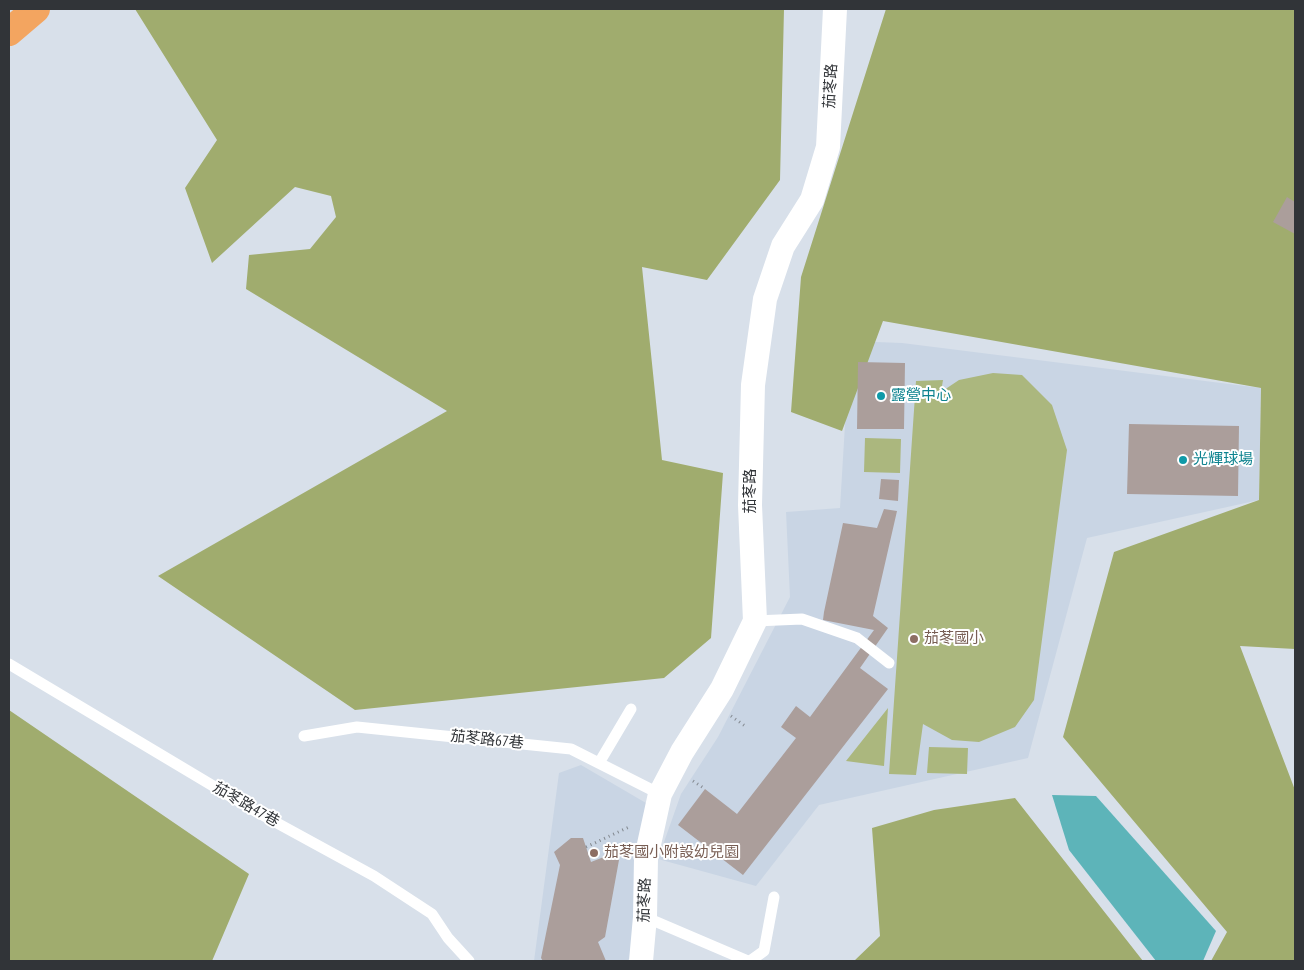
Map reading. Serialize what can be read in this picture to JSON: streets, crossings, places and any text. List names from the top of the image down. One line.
{"streets":{"street":["茄苳路"],"lane":["茄苳路67巷","茄苳路47巷"]},"crossings":[["茄苳路","茄苳路67巷"]],"places":["露營中心","光輝球場","茄苳國小","茄苳國小附設幼兒園"]}
